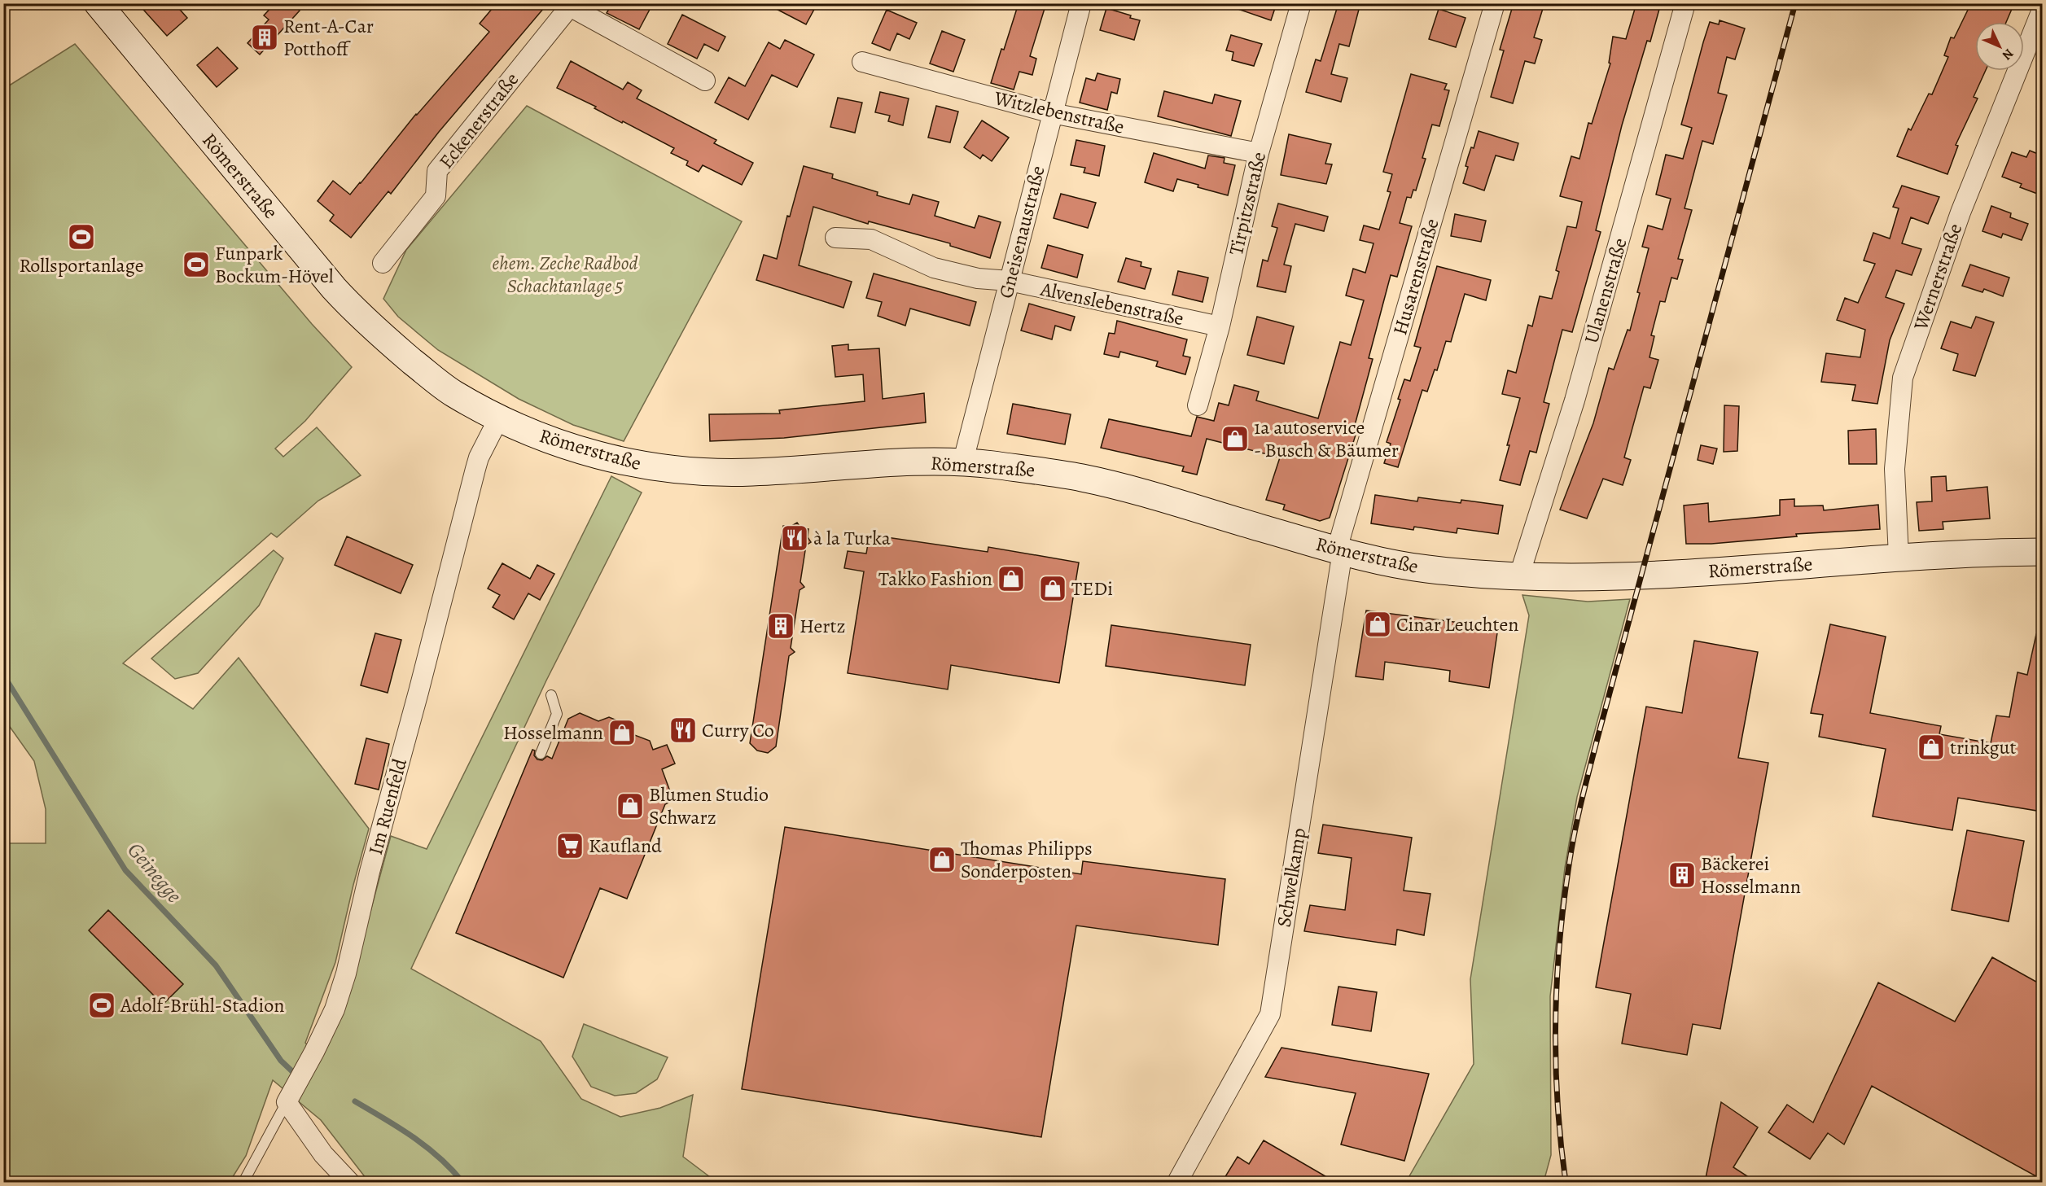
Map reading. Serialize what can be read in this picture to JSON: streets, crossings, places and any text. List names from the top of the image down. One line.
{"streets":{"main road":["Römerstraße"],"street":["Witzlebenstraße","Eckenerstraße","Tirpitzstraße","Gneisenaustraße","Husarenstraße","Wernerstraße","Ulanenstraße","Alvenslebenstraße","Im Ruenfeld","Schwelkamp"]},"crossings":[["Witzlebenstraße","Tirpitzstraße"],["Witzlebenstraße","Gneisenaustraße"],["Römerstraße","Gneisenaustraße"],["Römerstraße","Husarenstraße"],["Römerstraße","Wernerstraße"],["Römerstraße","Ulanenstraße"],["Römerstraße","Im Ruenfeld"],["Römerstraße","Schwelkamp"],["Tirpitzstraße","Alvenslebenstraße"],["Gneisenaustraße","Alvenslebenstraße"],["Husarenstraße","Schwelkamp"]],"water":["Geinegge"],"parks":["ehem. Zeche Radbod Schachtanlage 5"],"places":{"building":["Rent-A-Car Potthoff","Hertz","Bäckerei Hosselmann"],"sports":["Rollsportanlage","Funpark Bockum-Hövel","Adolf-Brühl-Stadion"],"shop":["1a autoservice - Busch & Bäumer","Takko Fashion","TEDi","Cinar Leuchten","Hosselmann","trinkgut","Blumen Studio Schwarz","Thomas Philipps Sonderposten"],"restaurant":["à la Turka","Curry Co"],"supermarket":["Kaufland"]},"north":"bottom right"}
